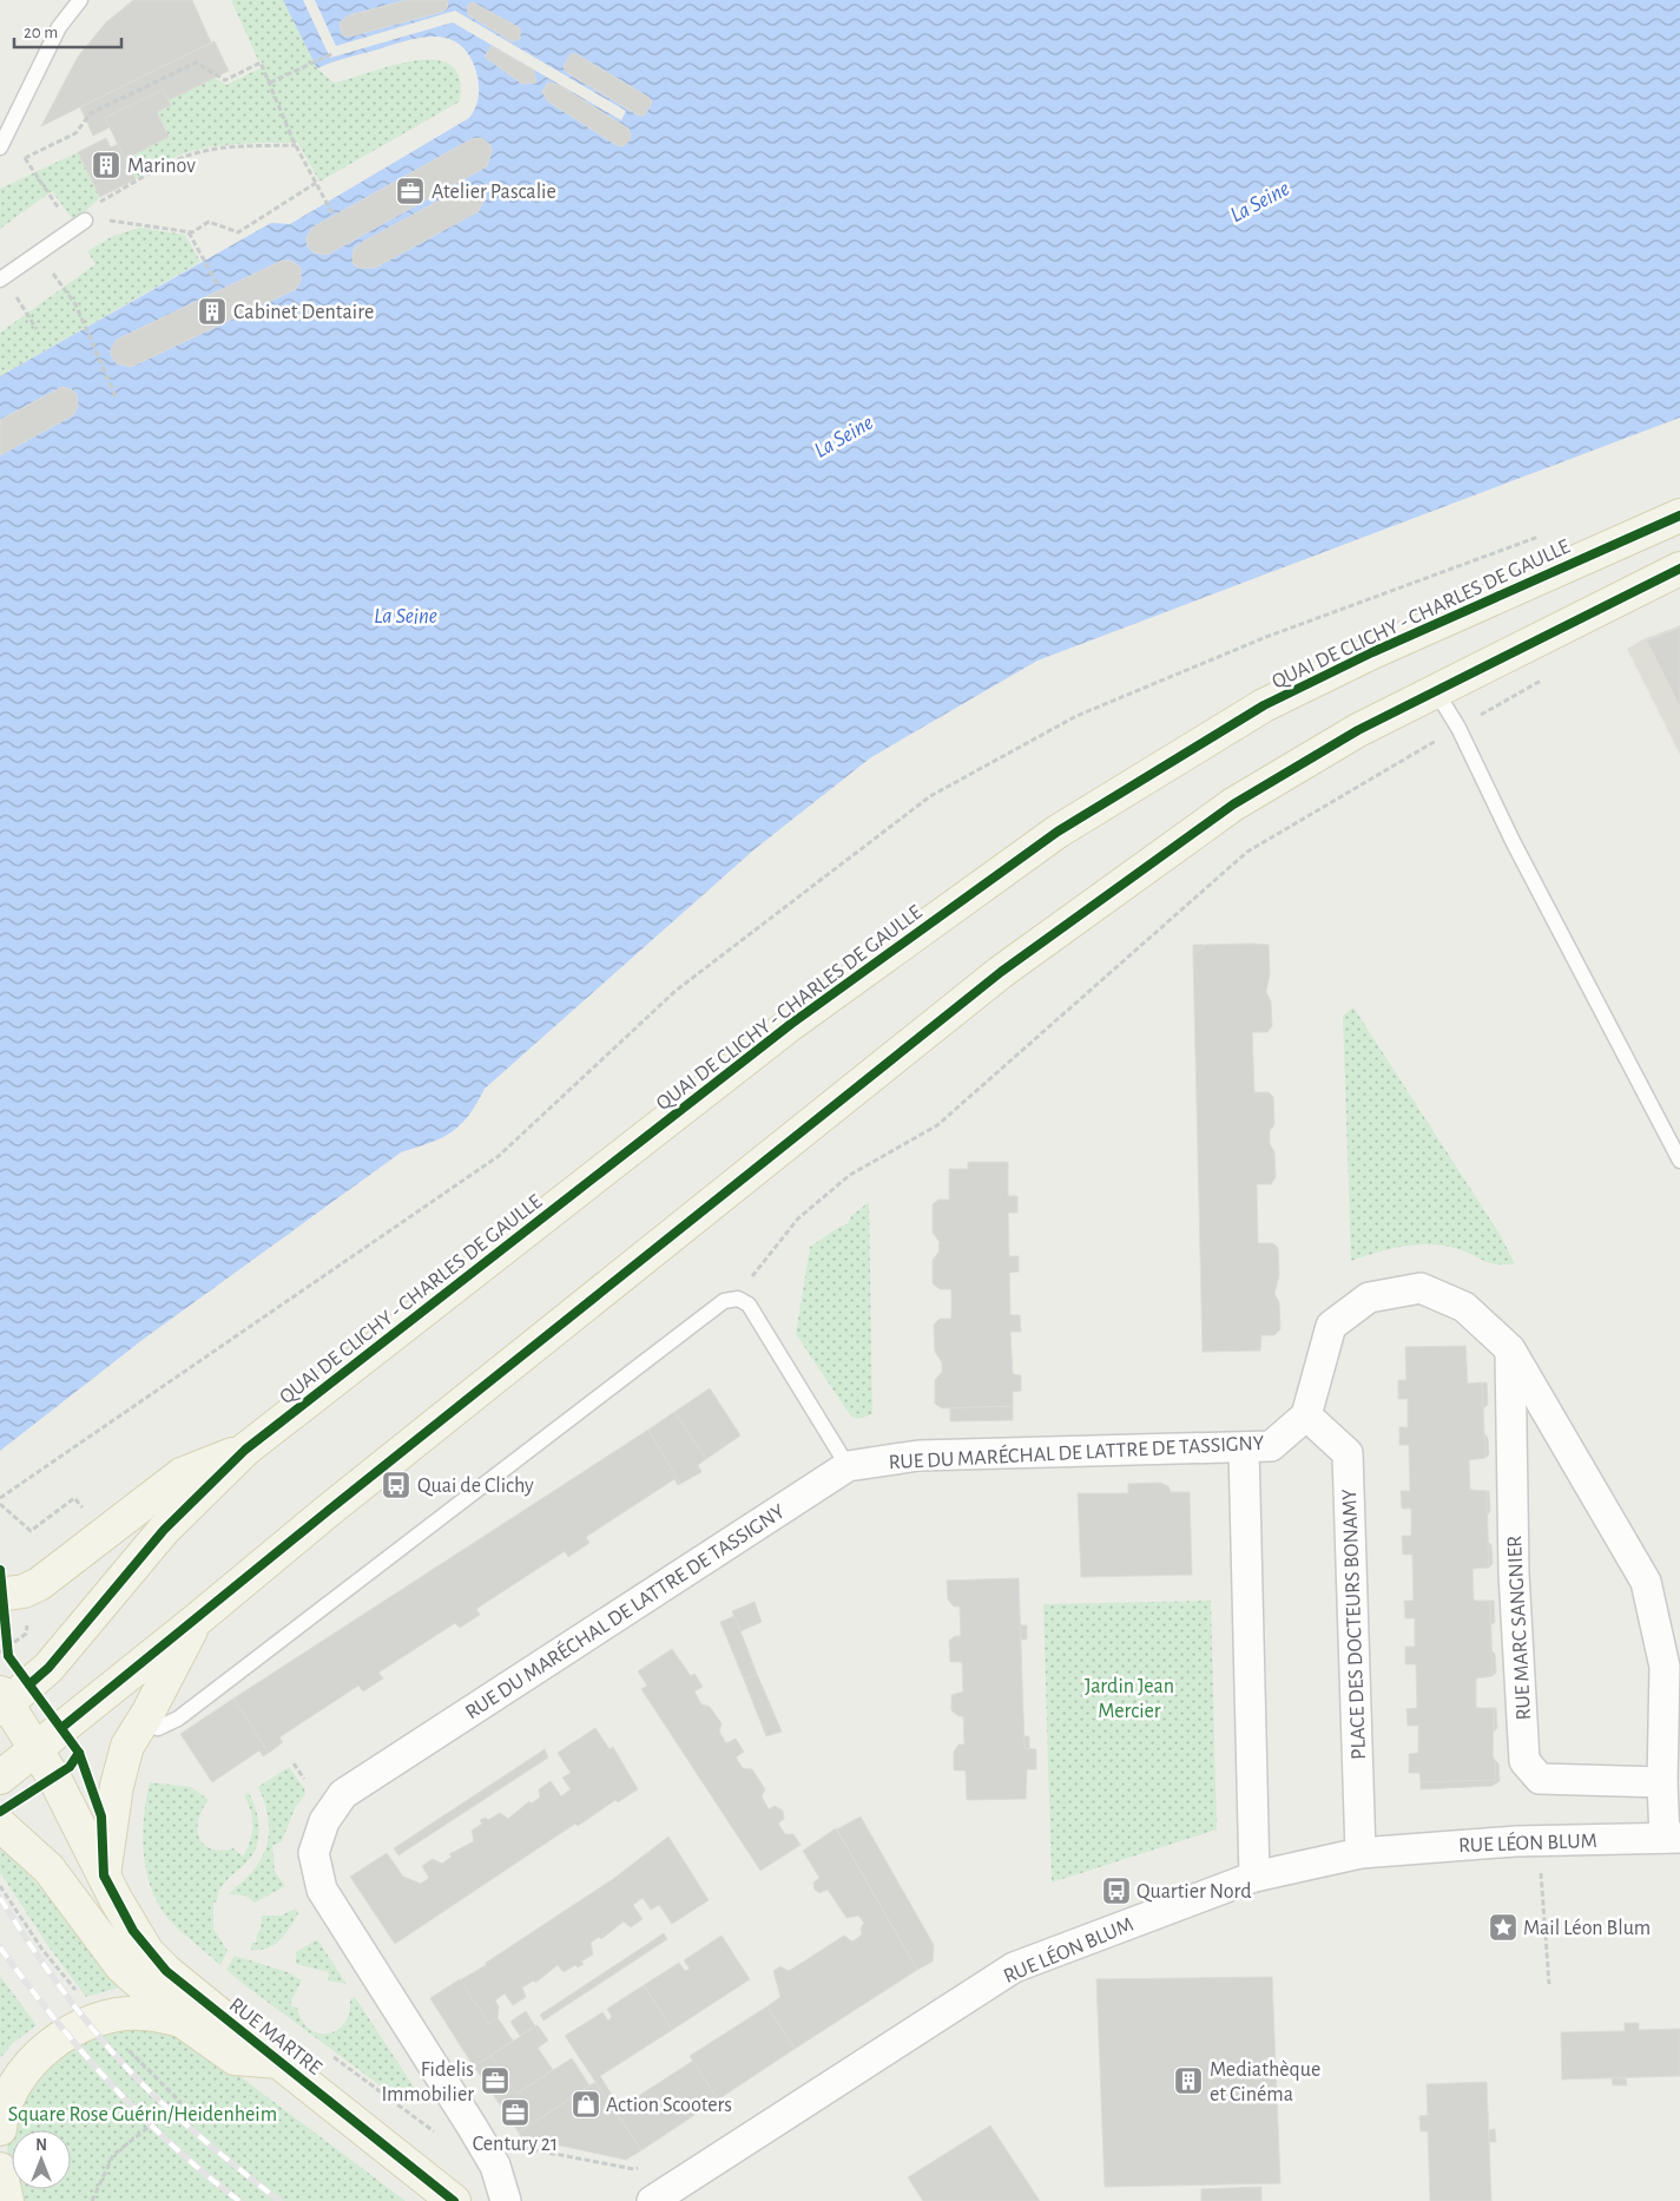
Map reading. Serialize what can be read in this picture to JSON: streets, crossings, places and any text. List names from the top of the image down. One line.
{"streets":{"main road":["QUAI DE CLICHY - CHARLES DE GAULLE","RUE MARTRE"],"street":["RUE DU MARÉCHAL DE LATTRE DE TASSIGNY","PLACE DES DOCTEURS BONAMY","RUE MARC SANGNIER","RUE LÉON BLUM"]},"crossings":[["QUAI DE CLICHY - CHARLES DE GAULLE","RUE MARTRE"],["RUE DU MARÉCHAL DE LATTRE DE TASSIGNY","PLACE DES DOCTEURS BONAMY"],["PLACE DES DOCTEURS BONAMY","RUE LÉON BLUM"]],"water":["La Seine"],"parks":["Jardin Jean Mercier","Square Rose Guérin/Heidenheim"],"places":{"building":["Marinov","Cabinet Dentaire","Mediathèque et Cinéma"],"office":["Atelier Pascalie","Fidelis Immobilier","Century 21"],"bus stop":["Quai de Clichy","Quartier Nord"],"place":["Mail Léon Blum"],"shop":["Action Scooters"]},"scale_bar":"20 m","north":"top"}
